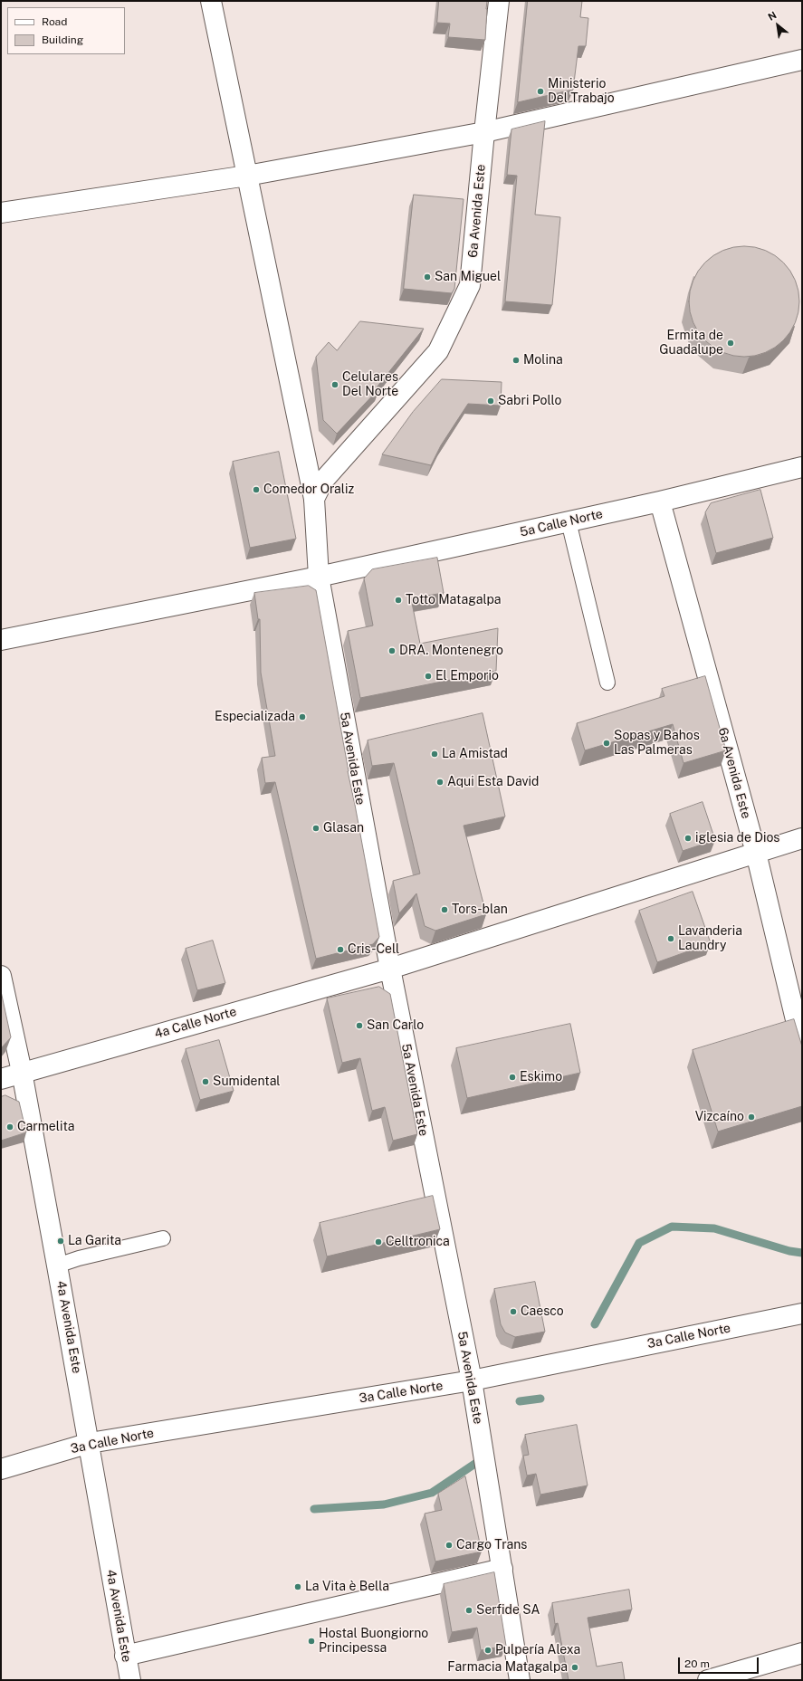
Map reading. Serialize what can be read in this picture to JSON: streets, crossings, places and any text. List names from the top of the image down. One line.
{"streets":{"street":["6a Avenida Este","5a Calle Norte","5a Avenida Este","4a Calle Norte","4a Avenida Este","3a Calle Norte"]},"crossings":[["6a Avenida Este","5a Calle Norte"],["6a Avenida Este","5a Avenida Este"],["6a Avenida Este","4a Calle Norte"],["5a Calle Norte","5a Avenida Este"],["5a Avenida Este","4a Calle Norte"],["5a Avenida Este","3a Calle Norte"],["4a Calle Norte","4a Avenida Este"],["4a Avenida Este","3a Calle Norte"]],"places":["Ministerio Del Trabajo","San Miguel","Ermita de Guadalupe","Molina","Celulares Del Norte","Sabri Pollo","Comedor Oraliz","Totto Matagalpa","DRA. Montenegro","El Emporio","Especializada","Sopas y Bahos Las Palmeras","La Amistad","Aqui Esta David","Glasan","iglesia de Dios","Tors-blan","Lavanderia Laundry","Cris-Cell","San Carlo","Eskimo","Sumidental","Vizcaíno","Carmelita","La Garita","Celltronica","Caesco","Cargo Trans","La Vita è Bella","Serfide SA","Hostal Buongiorno Principessa","Pulpería Alexa","Farmacia Matagalpa"],"legend":["Road","Building"],"scale_bar":"20 m","north":"top left"}
